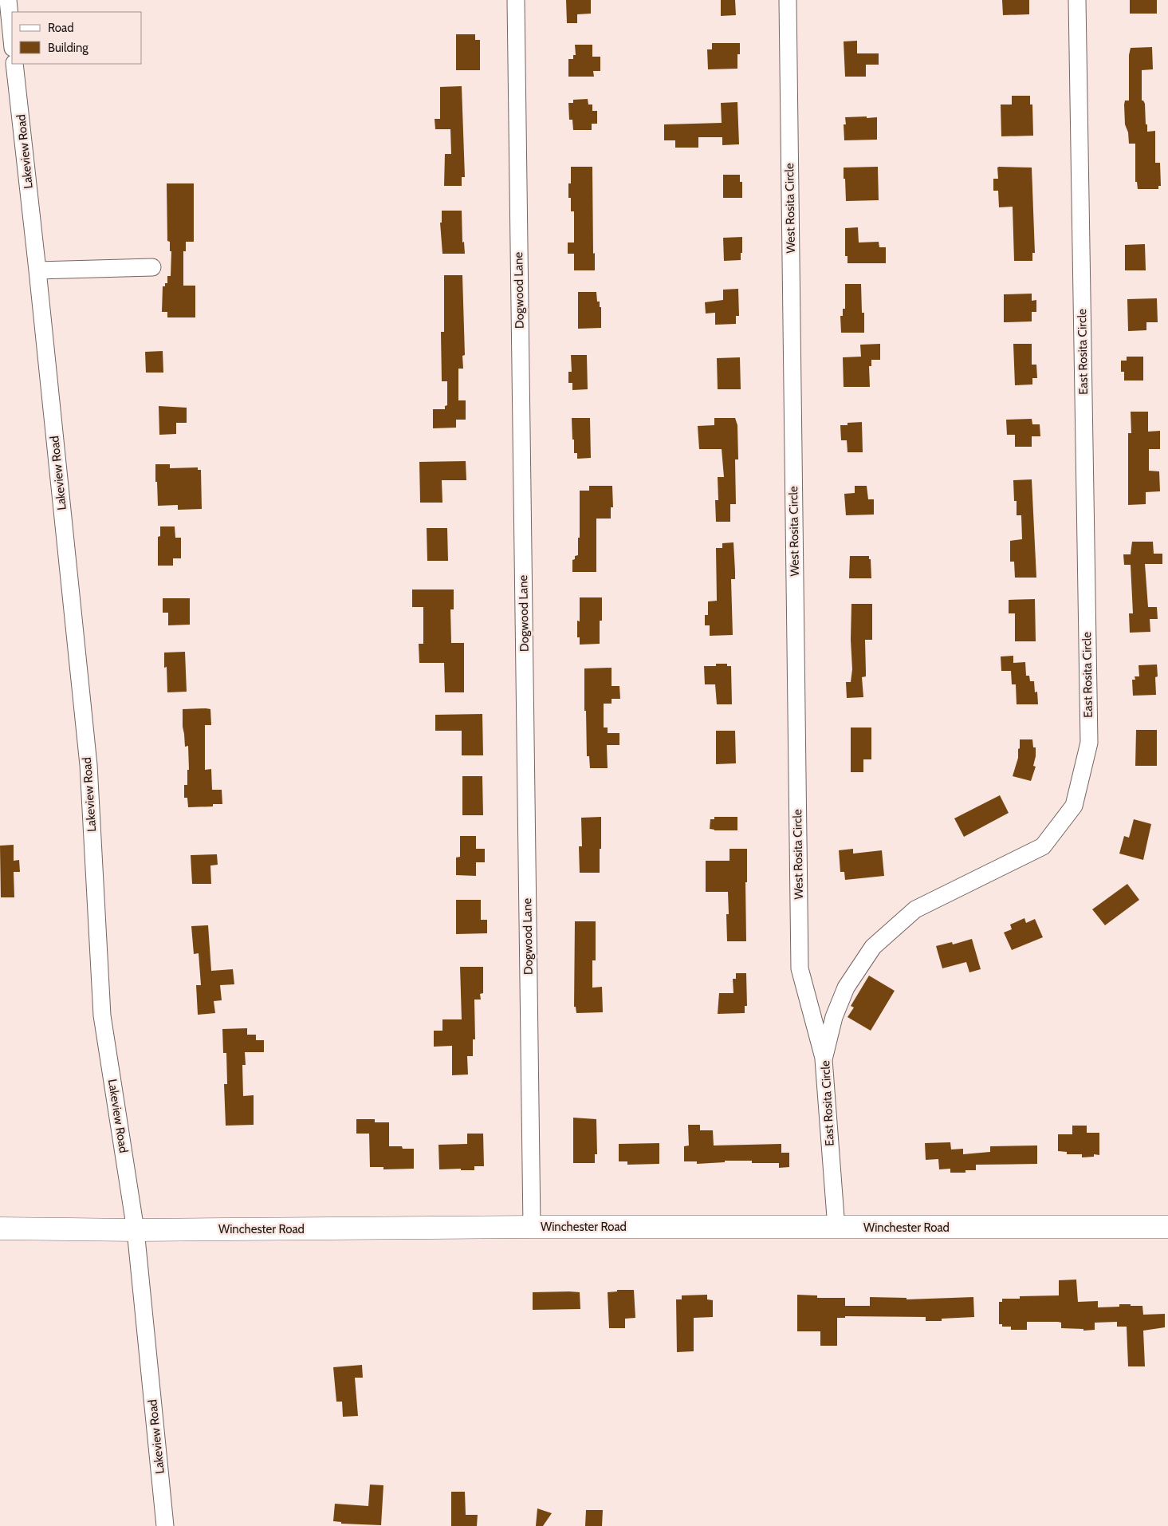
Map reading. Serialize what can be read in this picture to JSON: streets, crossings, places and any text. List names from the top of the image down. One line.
{"streets":{"main road":["Winchester Road"],"street":["Lakeview Road","West Rosita Circle","Dogwood Lane","East Rosita Circle"]},"crossings":[["Lakeview Road","Winchester Road"],["West Rosita Circle","East Rosita Circle"],["Dogwood Lane","Winchester Road"],["East Rosita Circle","Winchester Road"]],"legend":["Road","Building"]}
